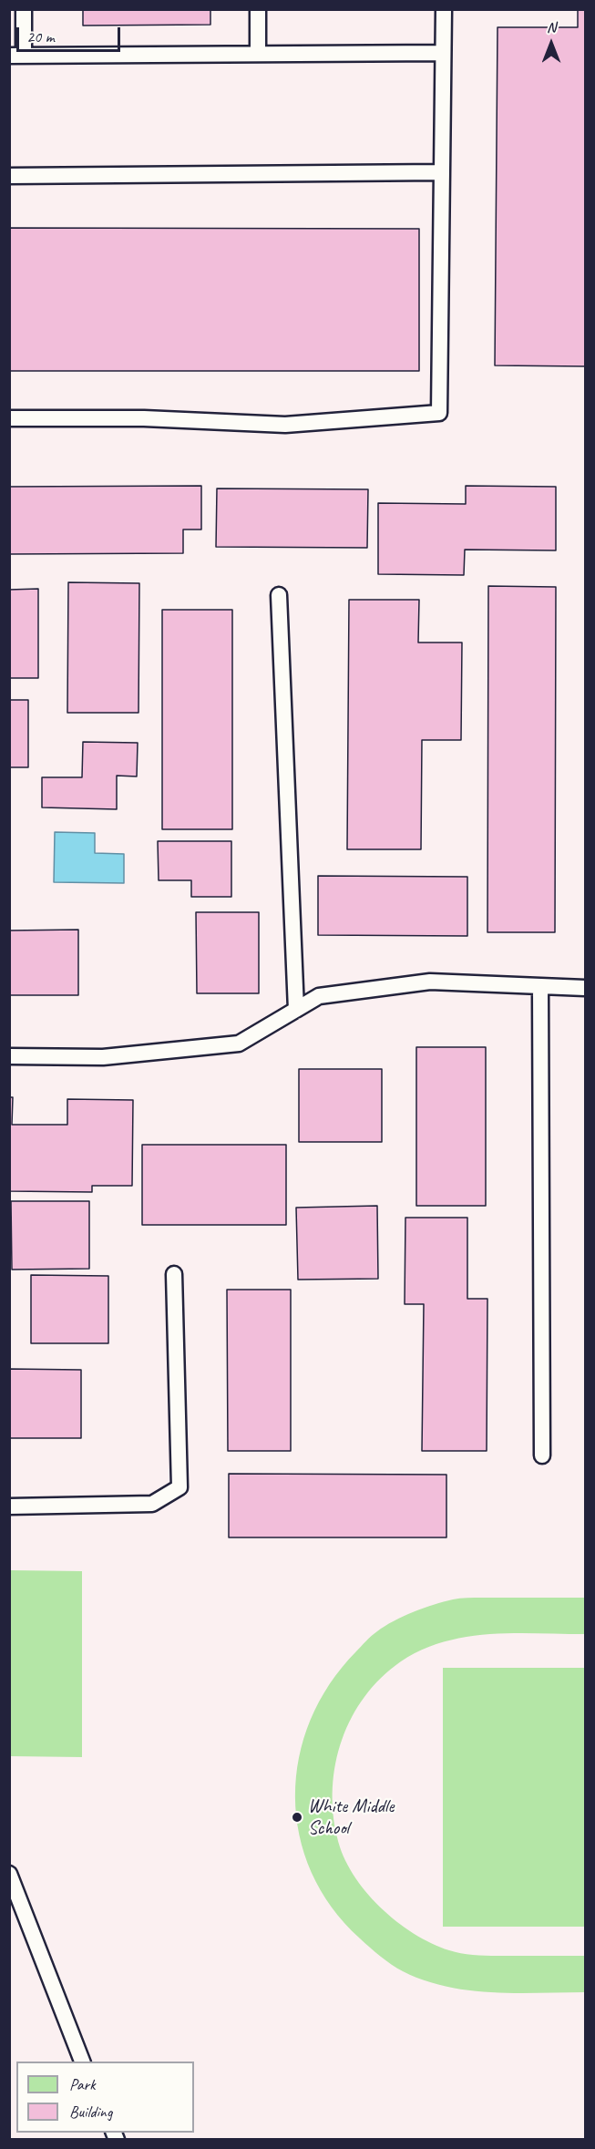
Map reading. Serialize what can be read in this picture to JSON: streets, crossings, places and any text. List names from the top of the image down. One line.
{"places":["White Middle School"],"legend":["Park","Building"],"scale_bar":"20 m","north":"top"}
